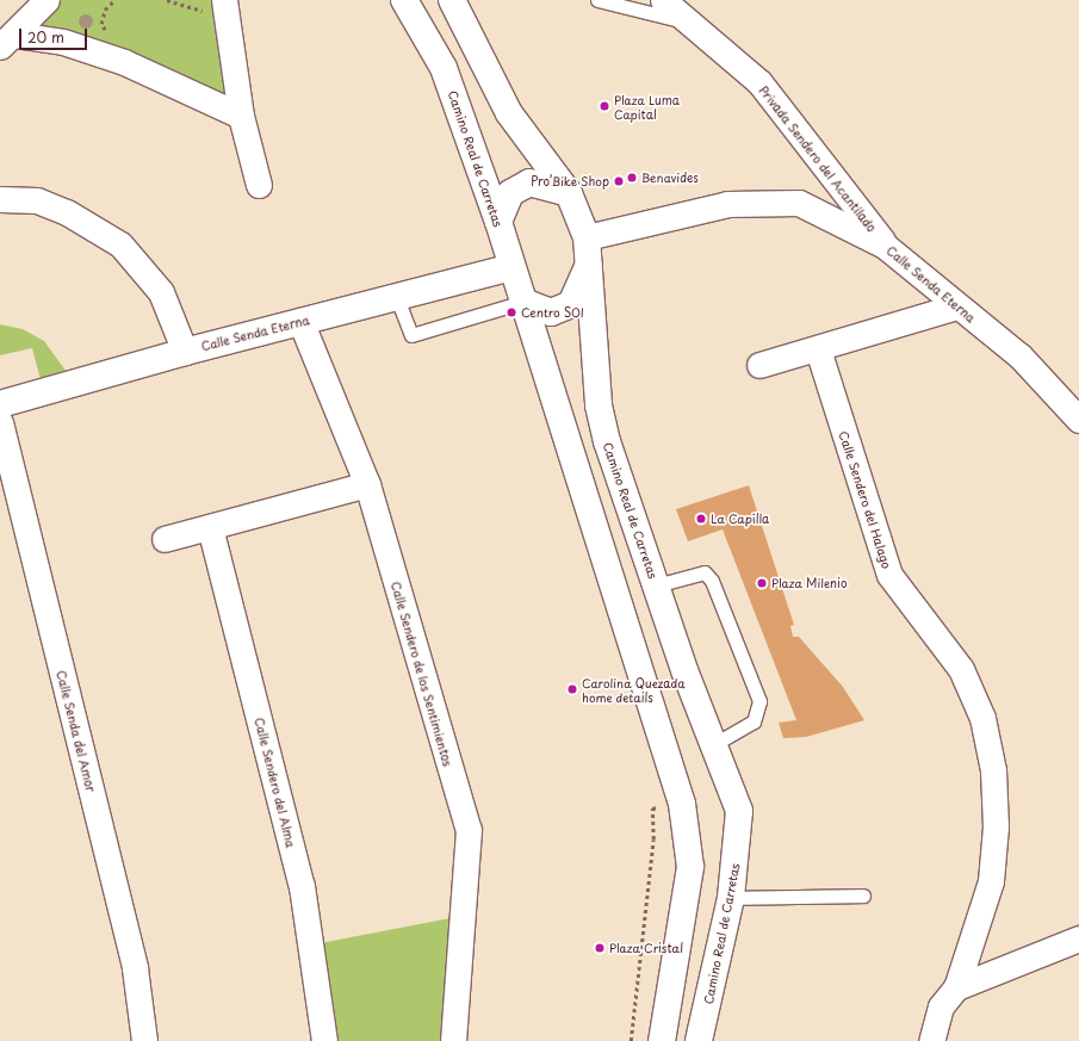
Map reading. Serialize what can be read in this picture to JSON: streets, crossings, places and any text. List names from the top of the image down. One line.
{"streets":{"street":["Camino Real de Carretas","Privada Sendero del Acantilado","Calle Senda Eterna","Calle Sendero del Halago","Calle Sendero de los Sentimientos","Calle Senda del Amor","Calle Sendero del Alma"]},"crossings":[["Camino Real de Carretas","Calle Senda Eterna"],["Privada Sendero del Acantilado","Calle Senda Eterna"],["Calle Senda Eterna","Calle Sendero de los Sentimientos"]],"places":["Plaza Luma Capital","Benavides","Pro’Bike Shop","Centro SOI","La Capilla","Plaza Milenio","Carolina Quezada home details","Plaza Cristal"],"scale_bar":"20 m"}
